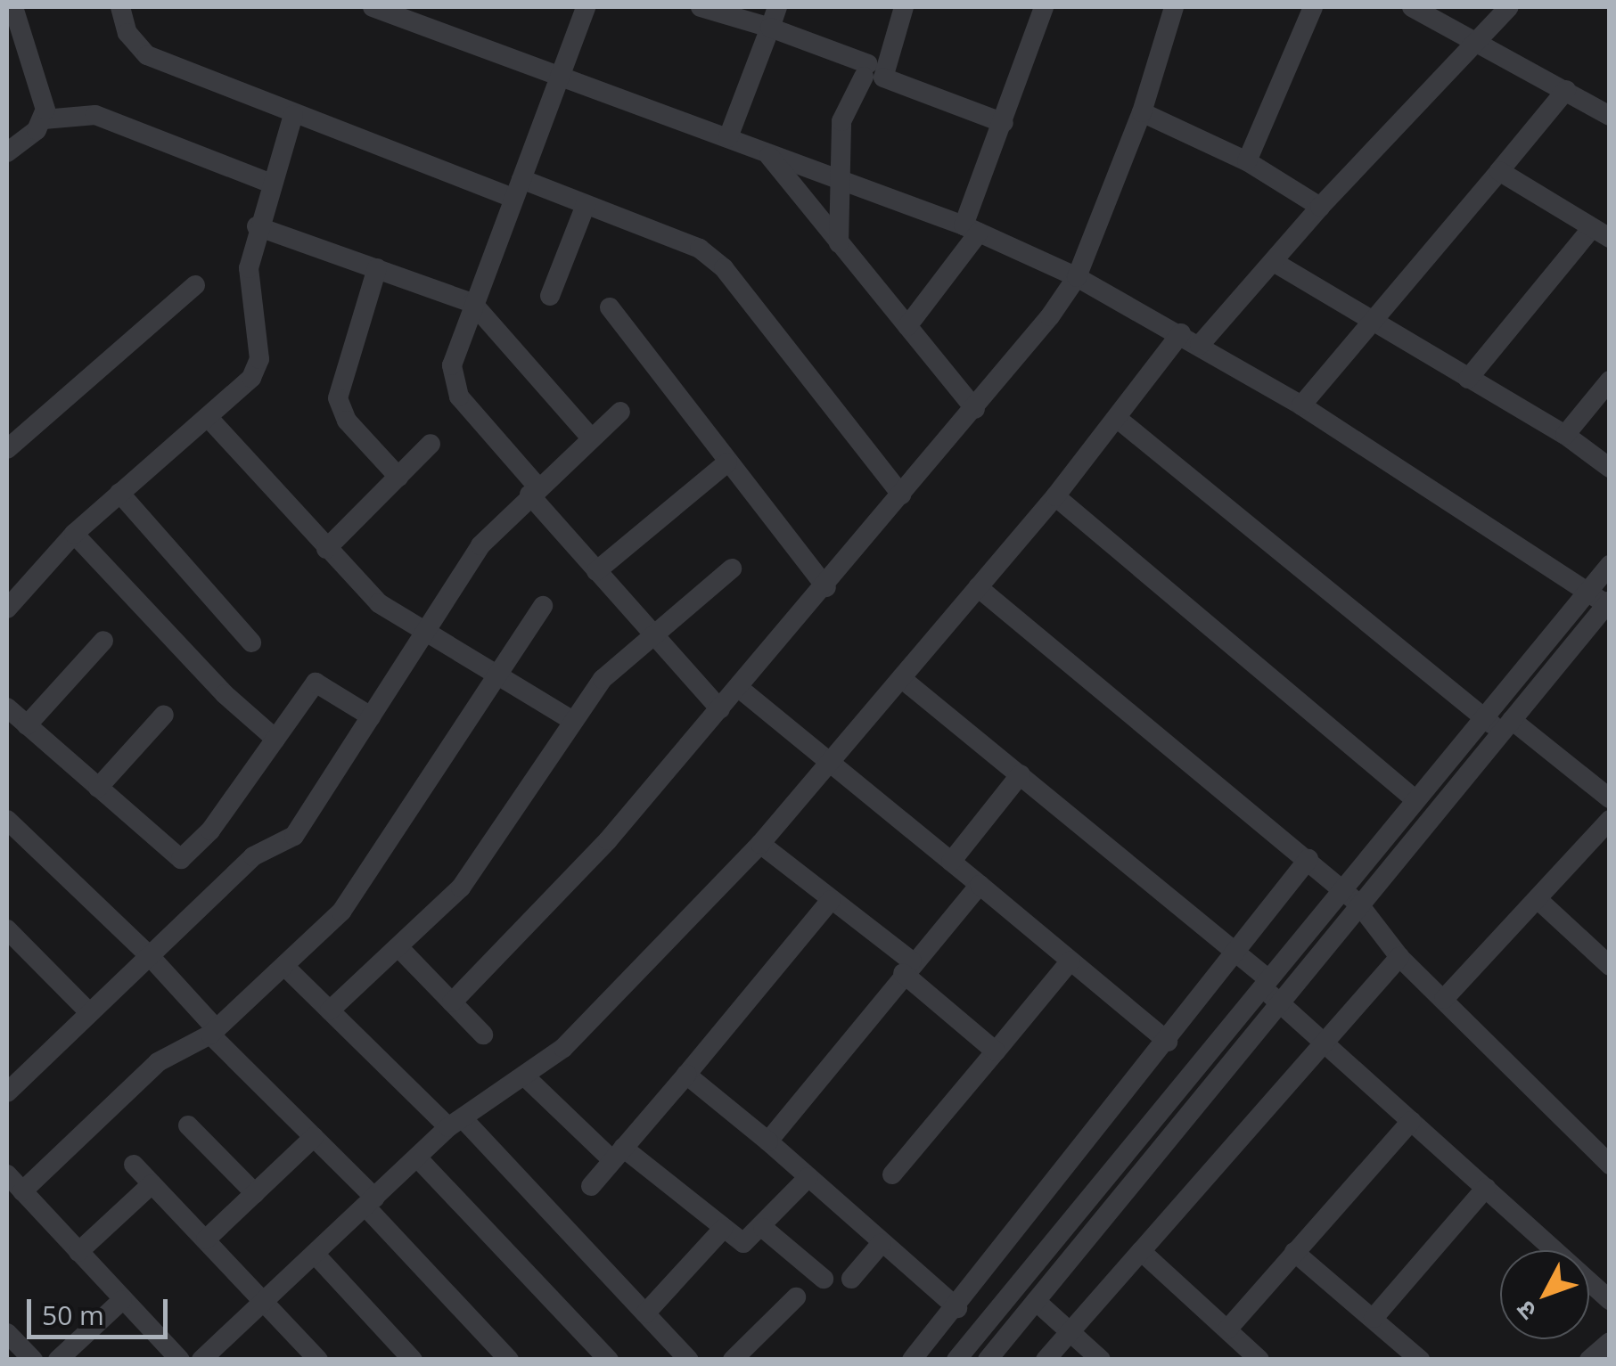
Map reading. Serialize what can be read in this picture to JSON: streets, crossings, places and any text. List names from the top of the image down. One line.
{"scale_bar":"50 m","north":"bottom left"}
